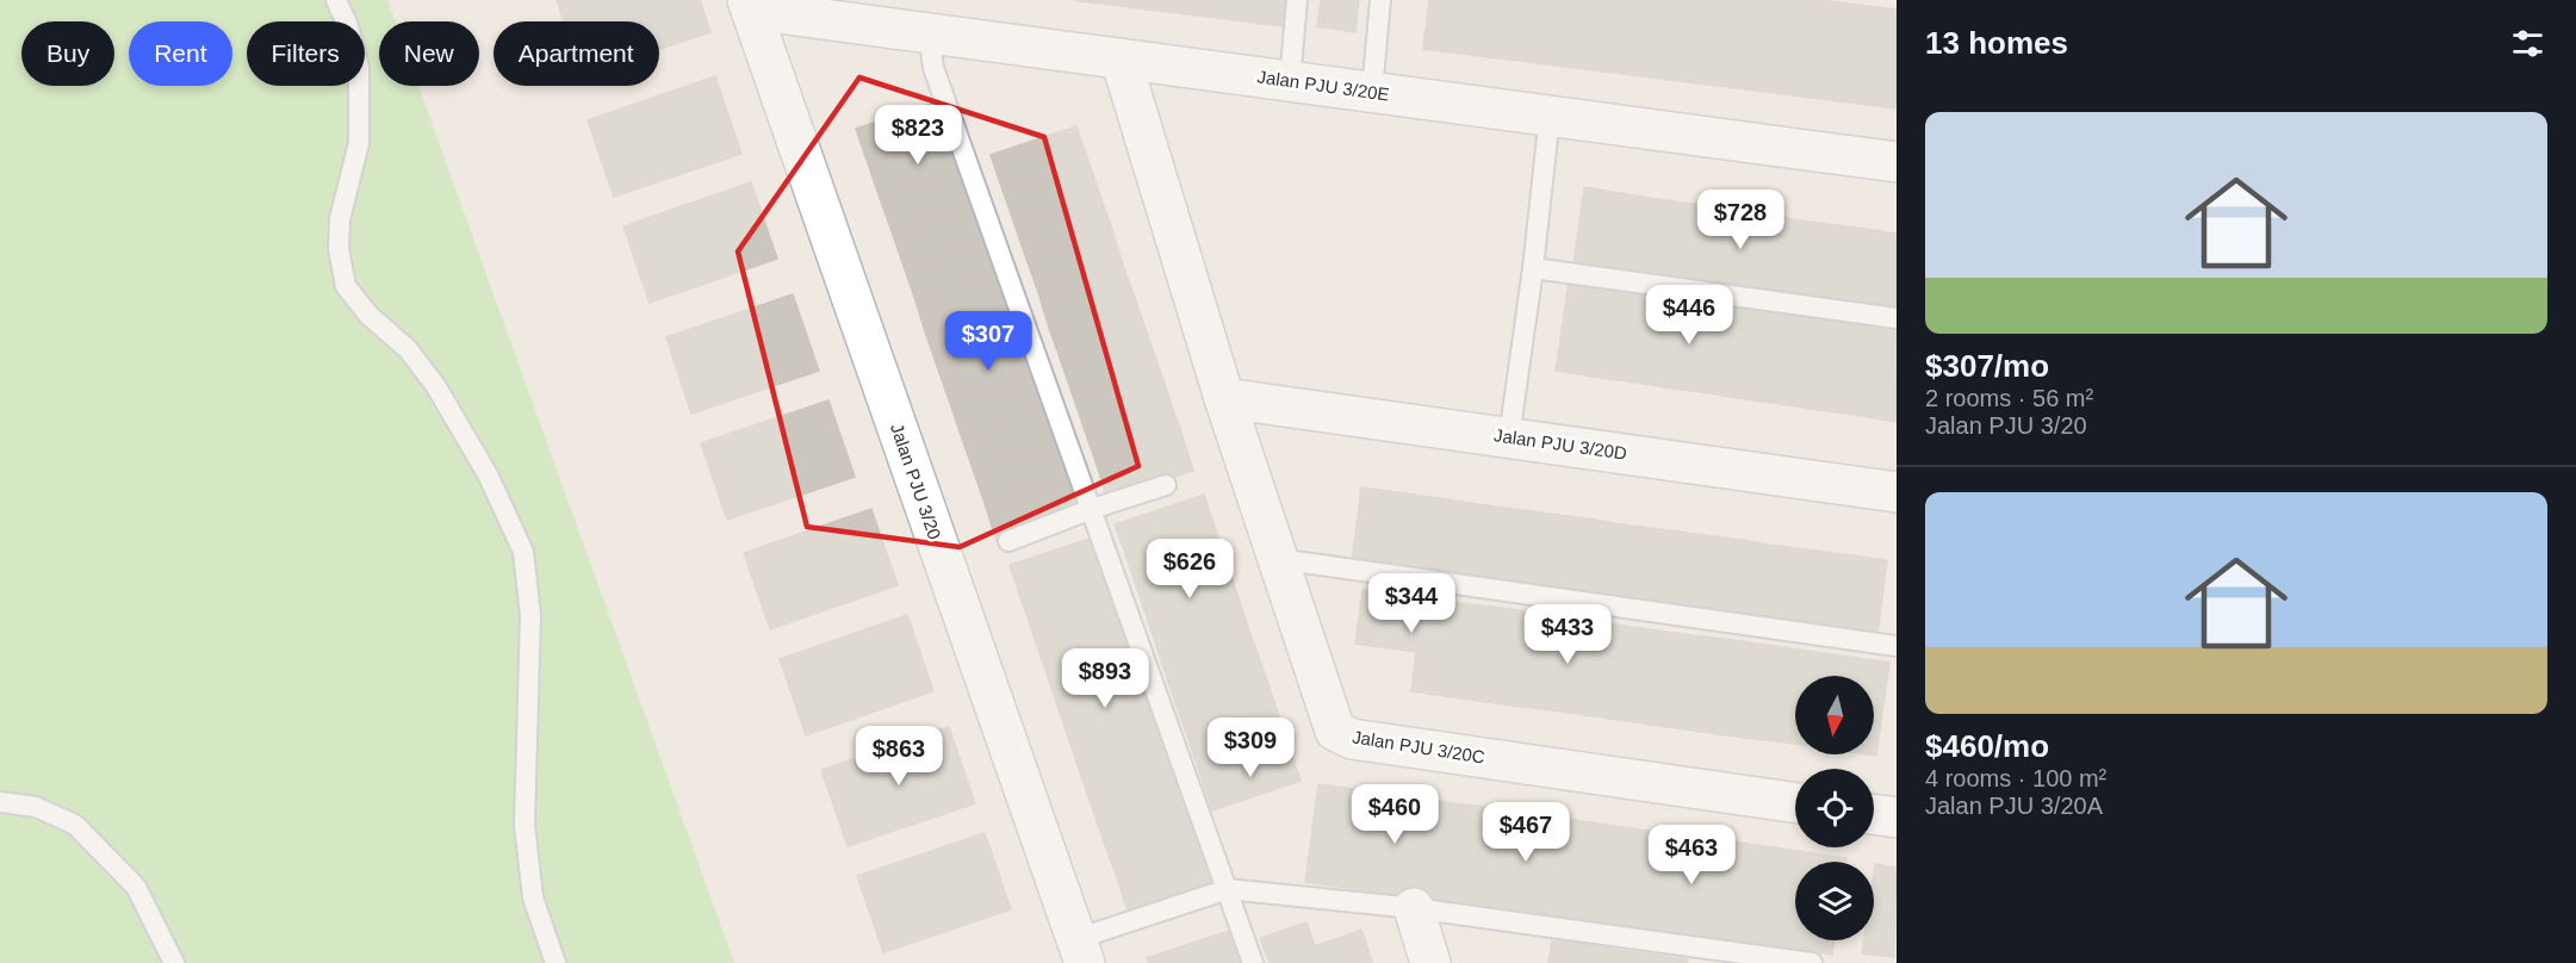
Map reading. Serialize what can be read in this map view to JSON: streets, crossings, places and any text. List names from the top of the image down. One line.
{"streets":{"street":["Jalan PJU 3/20E","Jalan PJU 3/20D","Jalan PJU 3/20","Jalan PJU 3/20C"]},"crossings":[["Jalan PJU 3/20E","Jalan PJU 3/20"],["Jalan PJU 3/20E","Jalan PJU 3/20C"],["Jalan PJU 3/20D","Jalan PJU 3/20C"]],"north":"bottom","page":{"heading":"13 homes","chip":["Buy","Rent","Filters","New","Apartment"],"list":[{"name":"$307/mo","note":"2 rooms · 56 m² · Jalan PJU 3/20"},{"name":"$460/mo","note":"4 rooms · 100 m² · Jalan PJU 3/20A"}],"price":["$823","$728","$446","$307","$626","$344","$433","$893","$309","$863","$460","$467","$463"]}}
